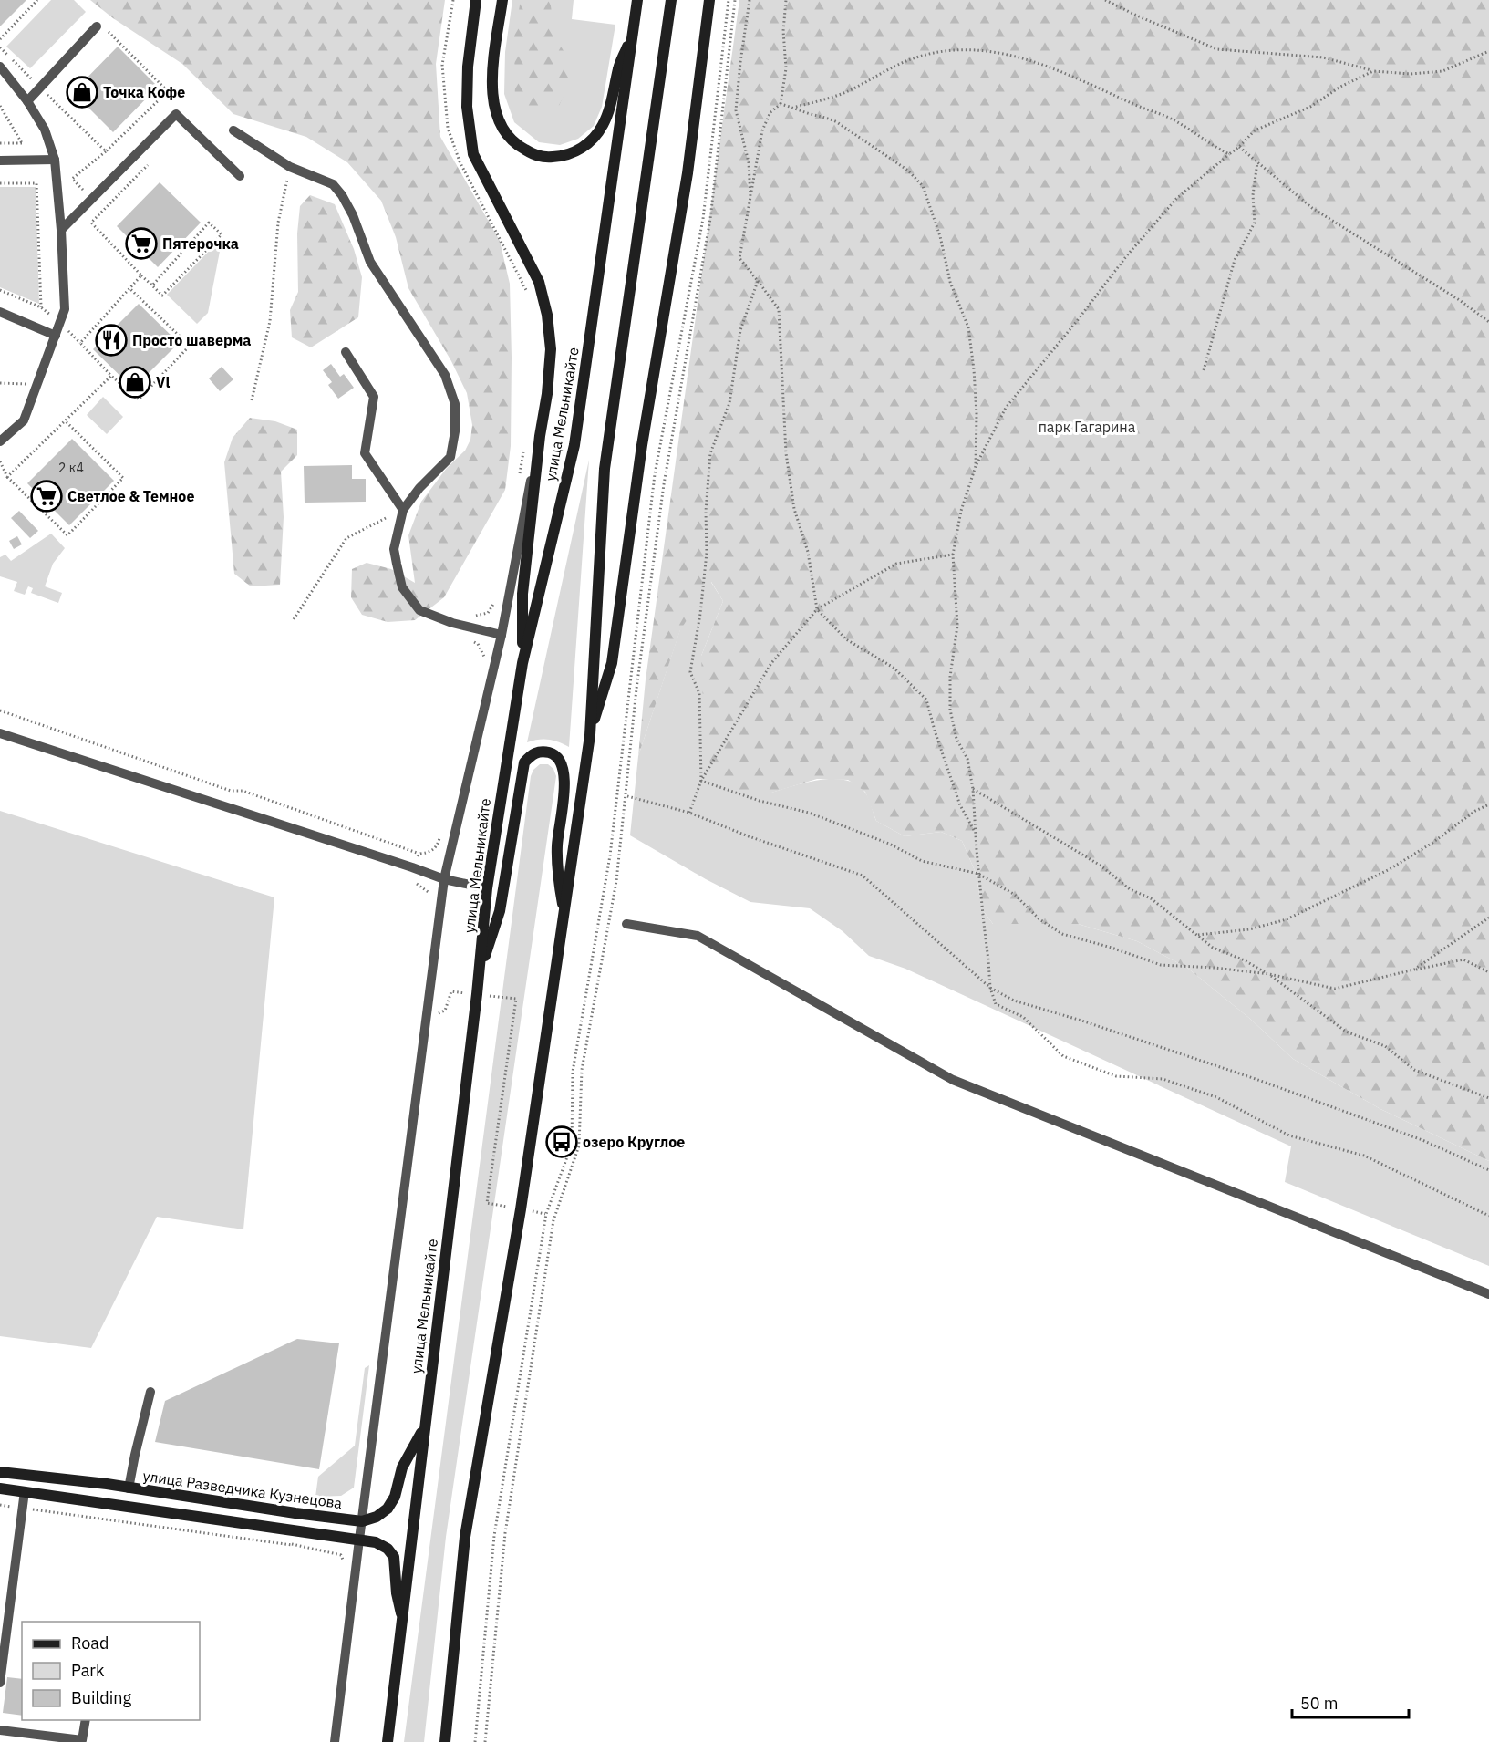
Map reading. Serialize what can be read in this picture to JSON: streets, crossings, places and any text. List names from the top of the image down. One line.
{"streets":{"main road":["улица Мельникайте","улица Разведчика Кузнецова"]},"parks":["парк Гагарина"],"places":{"shop":["Точка Кофе","Vl"],"supermarket":["Пятерочка","Светлое & Темное"],"restaurant":["Просто шаверма"],"bus stop":["озеро Круглое"]},"house_numbers":["2 к4"],"legend":["Road","Park","Building"],"scale_bar":"50 m"}
